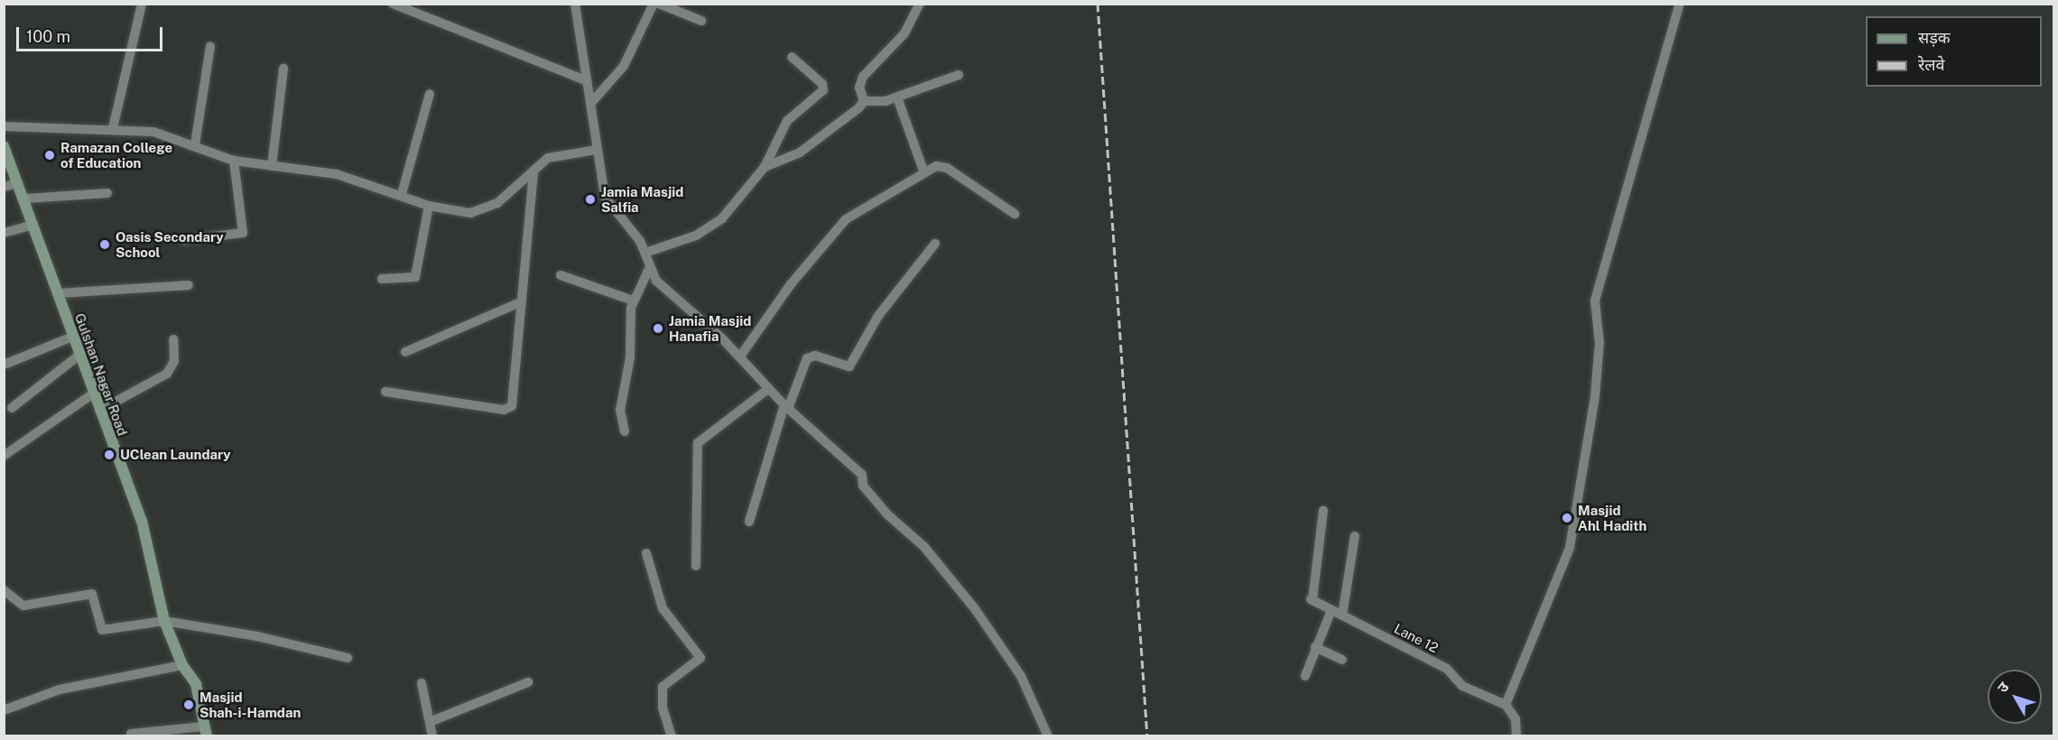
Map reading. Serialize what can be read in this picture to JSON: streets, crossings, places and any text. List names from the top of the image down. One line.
{"streets":{"street":["Gulshan Nagar Road","Lane 12"]},"places":["Ramazan College of Education","Jamia Masjid Salfia","Oasis Secondary School","Jamia Masjid Hanafia","UClean Laundary","Masjid Ahl Hadith","Masjid Shah-i-Hamdan"],"legend":["सड़क","रेलवे"],"scale_bar":"100 m","north":"top left"}
